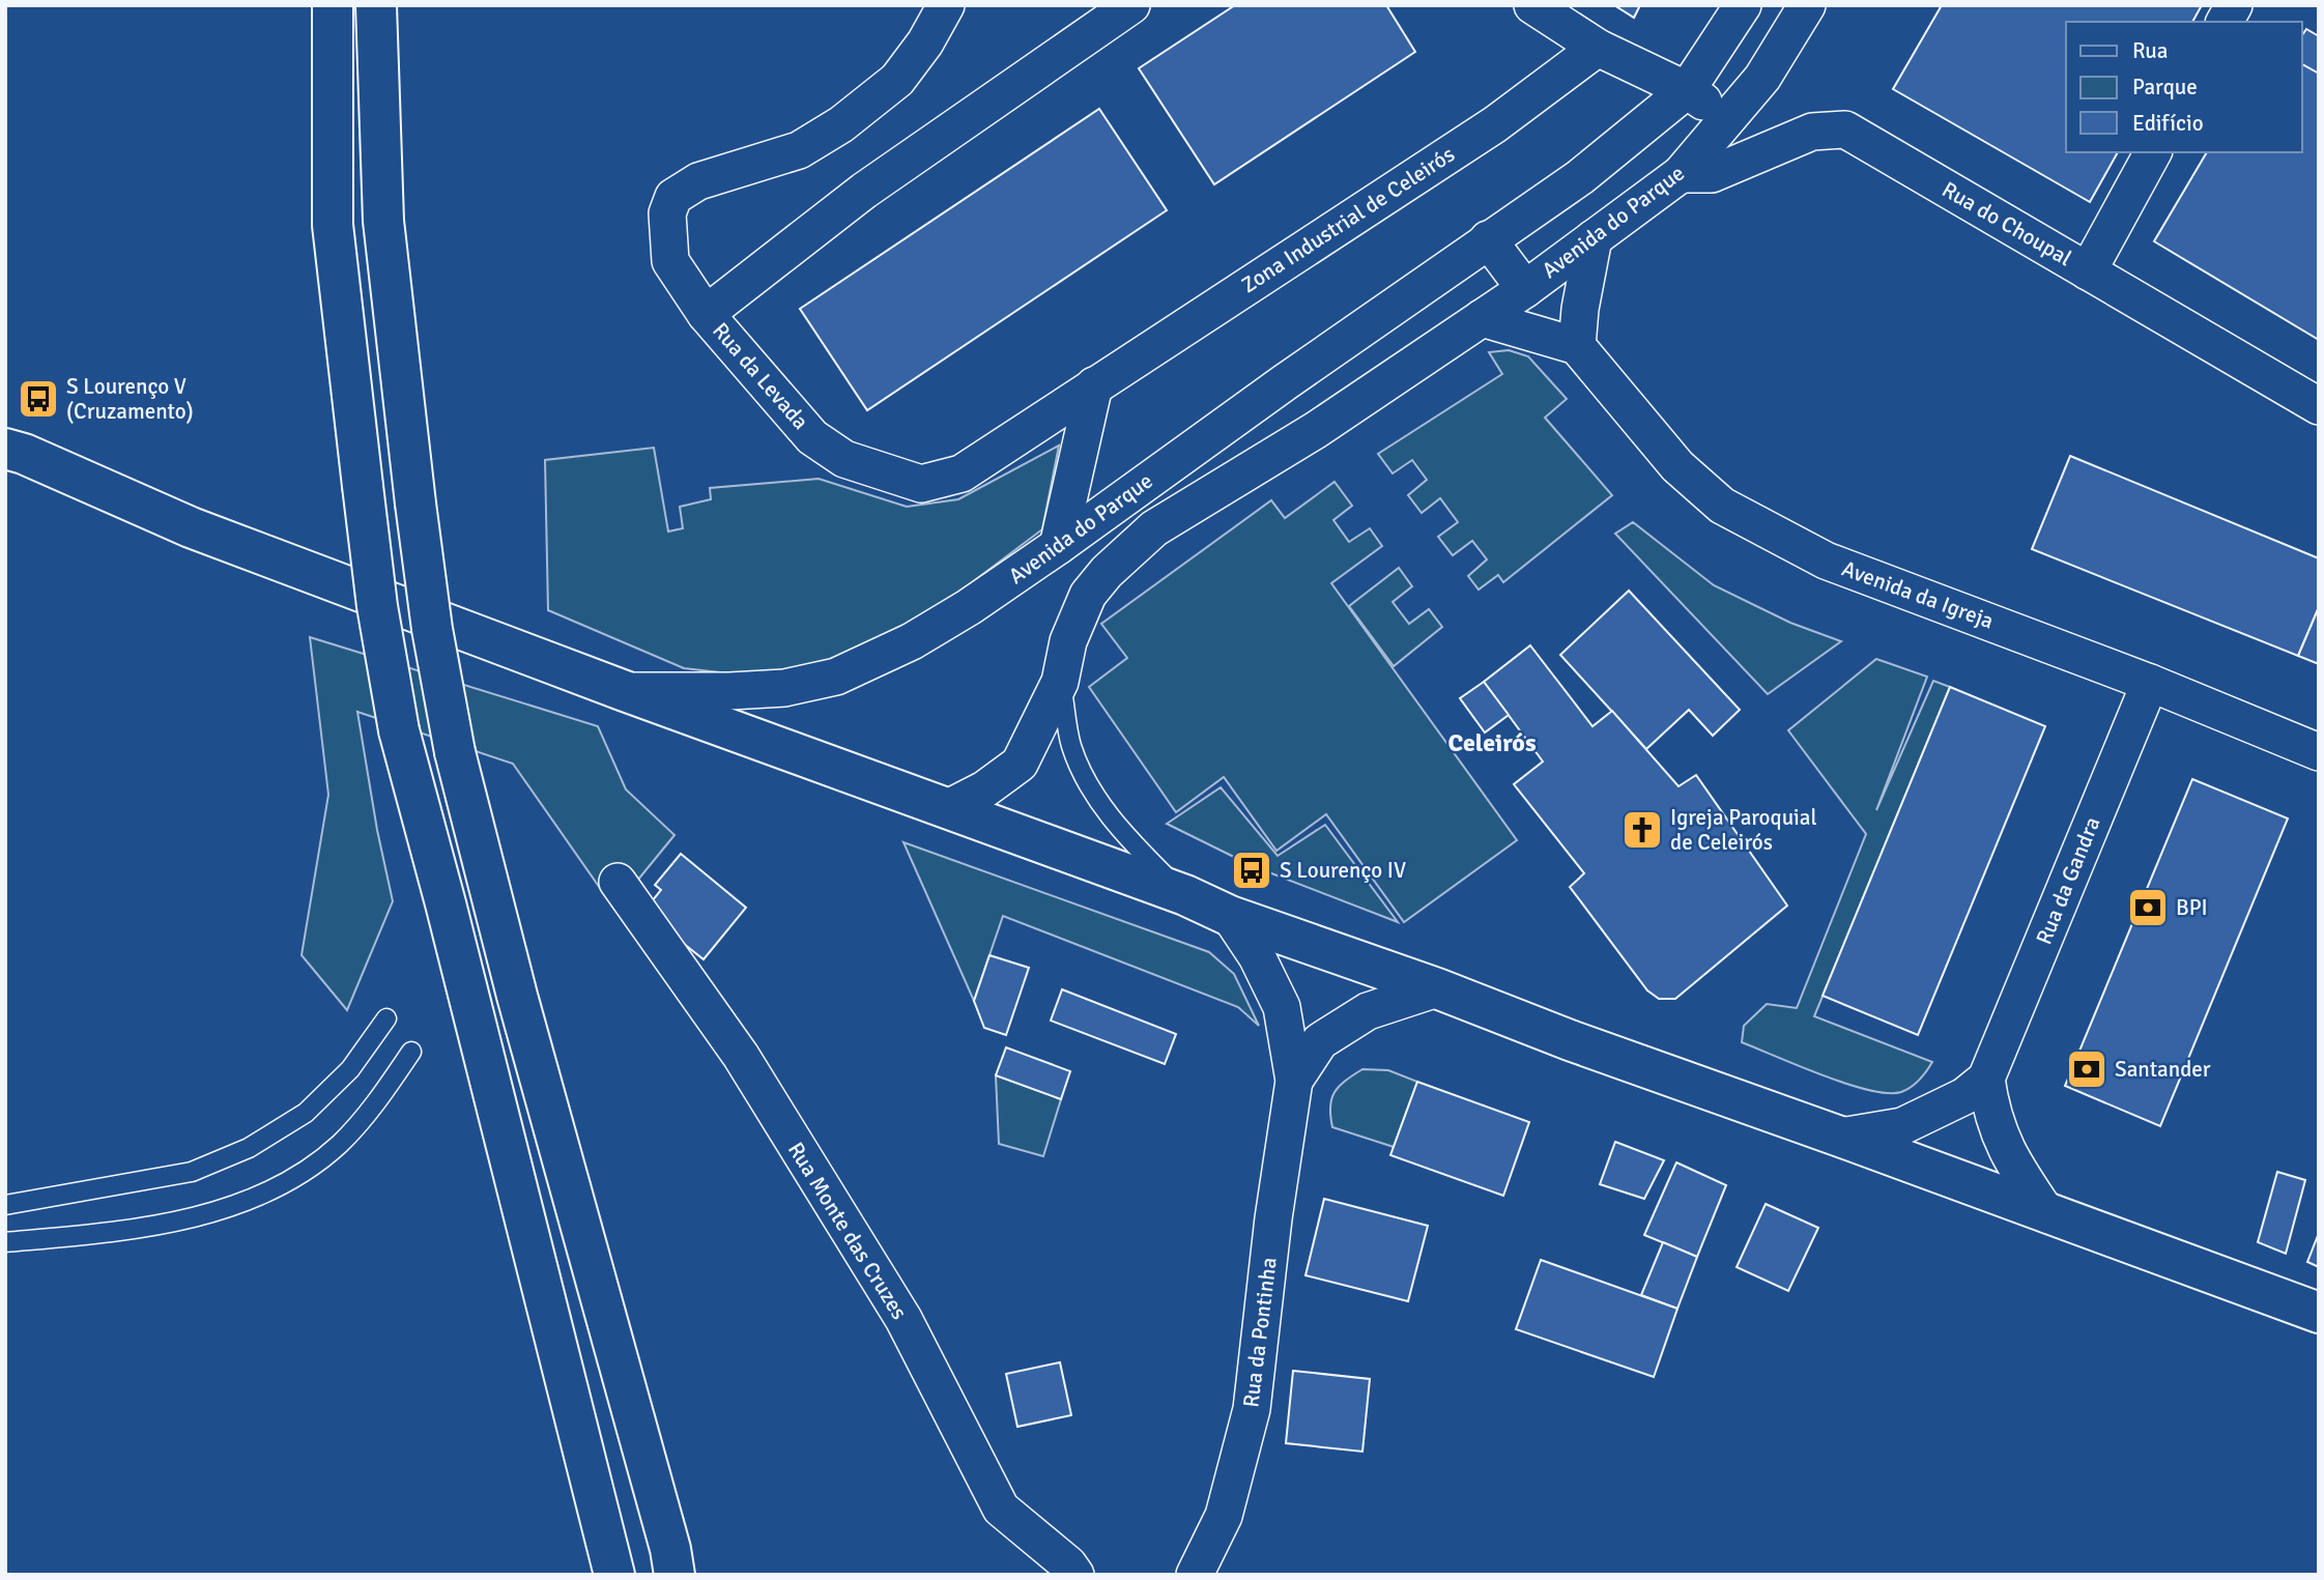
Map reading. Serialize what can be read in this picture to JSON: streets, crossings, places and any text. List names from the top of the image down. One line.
{"streets":{"street":["Zona Industrial de Celeirós","Avenida do Parque","Rua do Choupal","Rua da Levada","Avenida da Igreja","Rua da Gandra","Rua Monte das Cruzes","Rua da Pontinha"]},"crossings":[["Zona Industrial de Celeirós","Rua da Levada"],["Avenida do Parque","Rua do Choupal"],["Avenida da Igreja","Rua da Gandra"]],"districts":["Celeirós"],"places":{"bus stop":["S Lourenço V (Cruzamento)","S Lourenço IV"],"church":["Igreja Paroquial de Celeirós"],"bank":["BPI","Santander"]},"legend":["Rua","Parque","Edifício"]}
